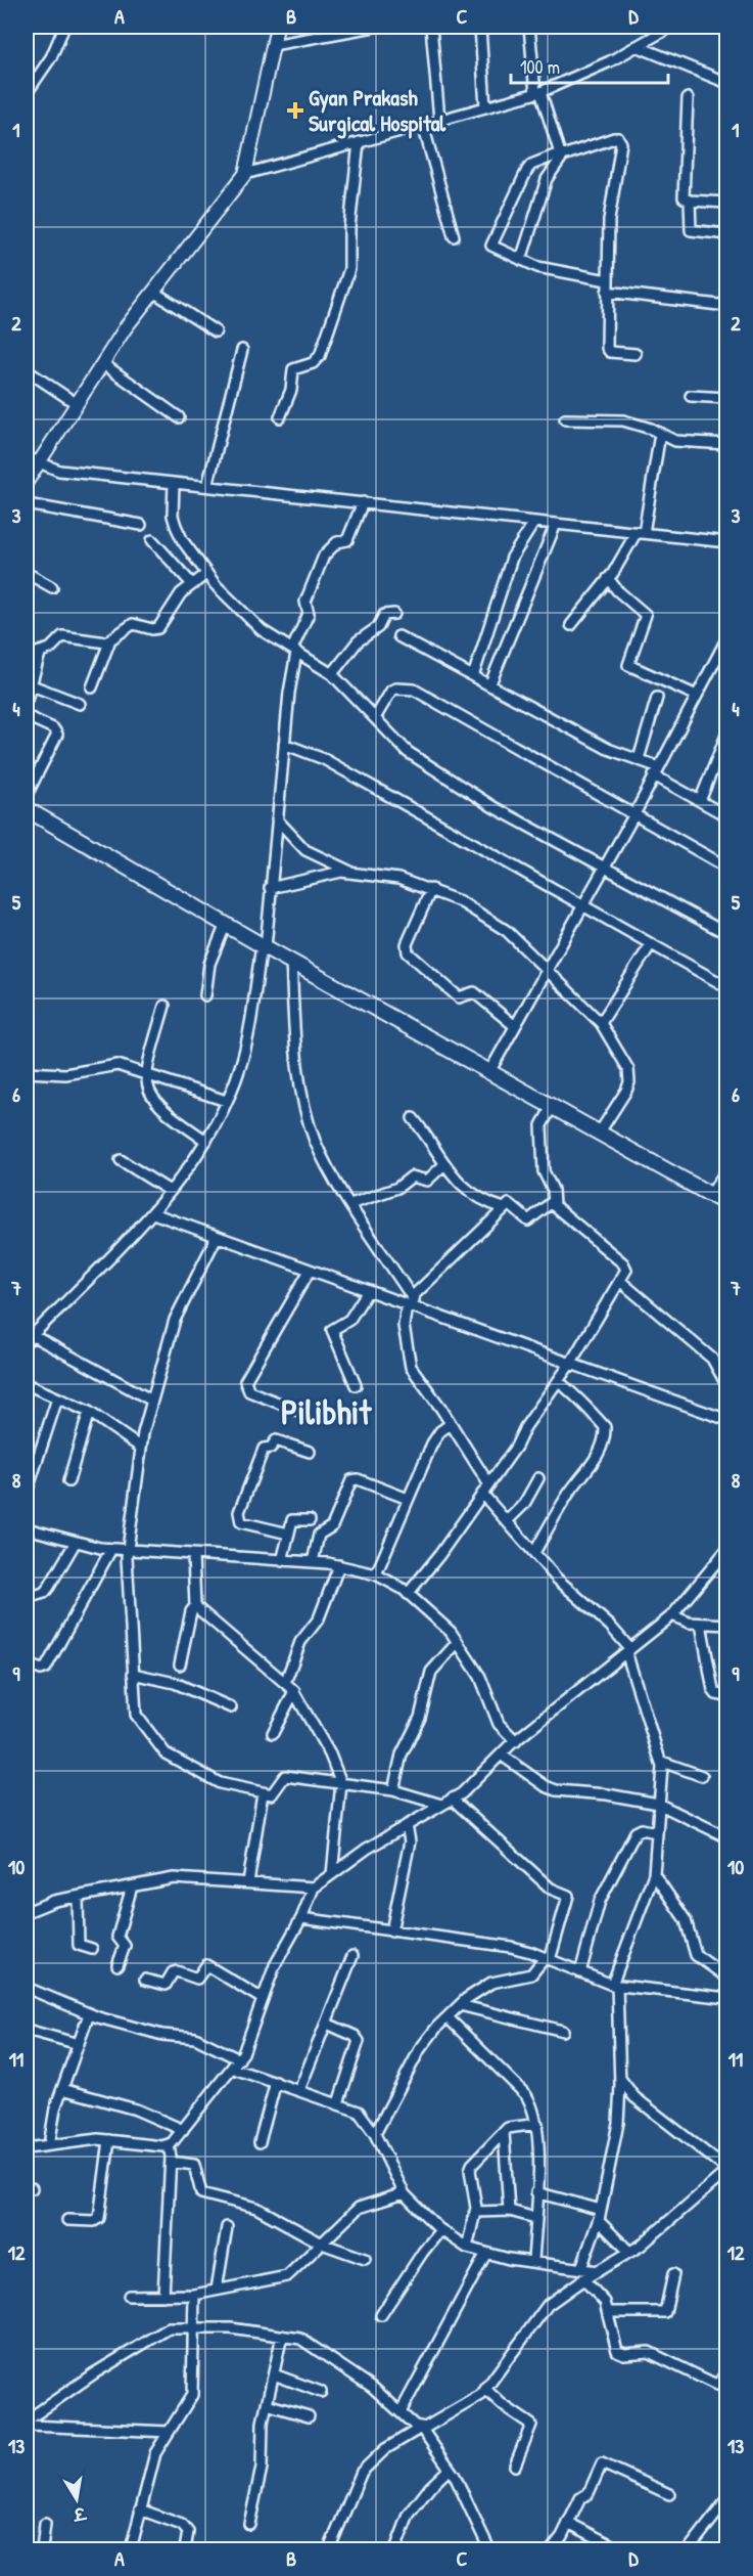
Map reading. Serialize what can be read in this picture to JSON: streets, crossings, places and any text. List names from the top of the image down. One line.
{"districts":["Pilibhit"],"places":{"health":["Gyan Prakash Surgical Hospital"]},"scale_bar":"100 m","north":"bottom","grid":{"columns":["A","B","C","D"],"rows":["1","2","3","4","5","6","7","8","9","10","11","12","13"]}}
